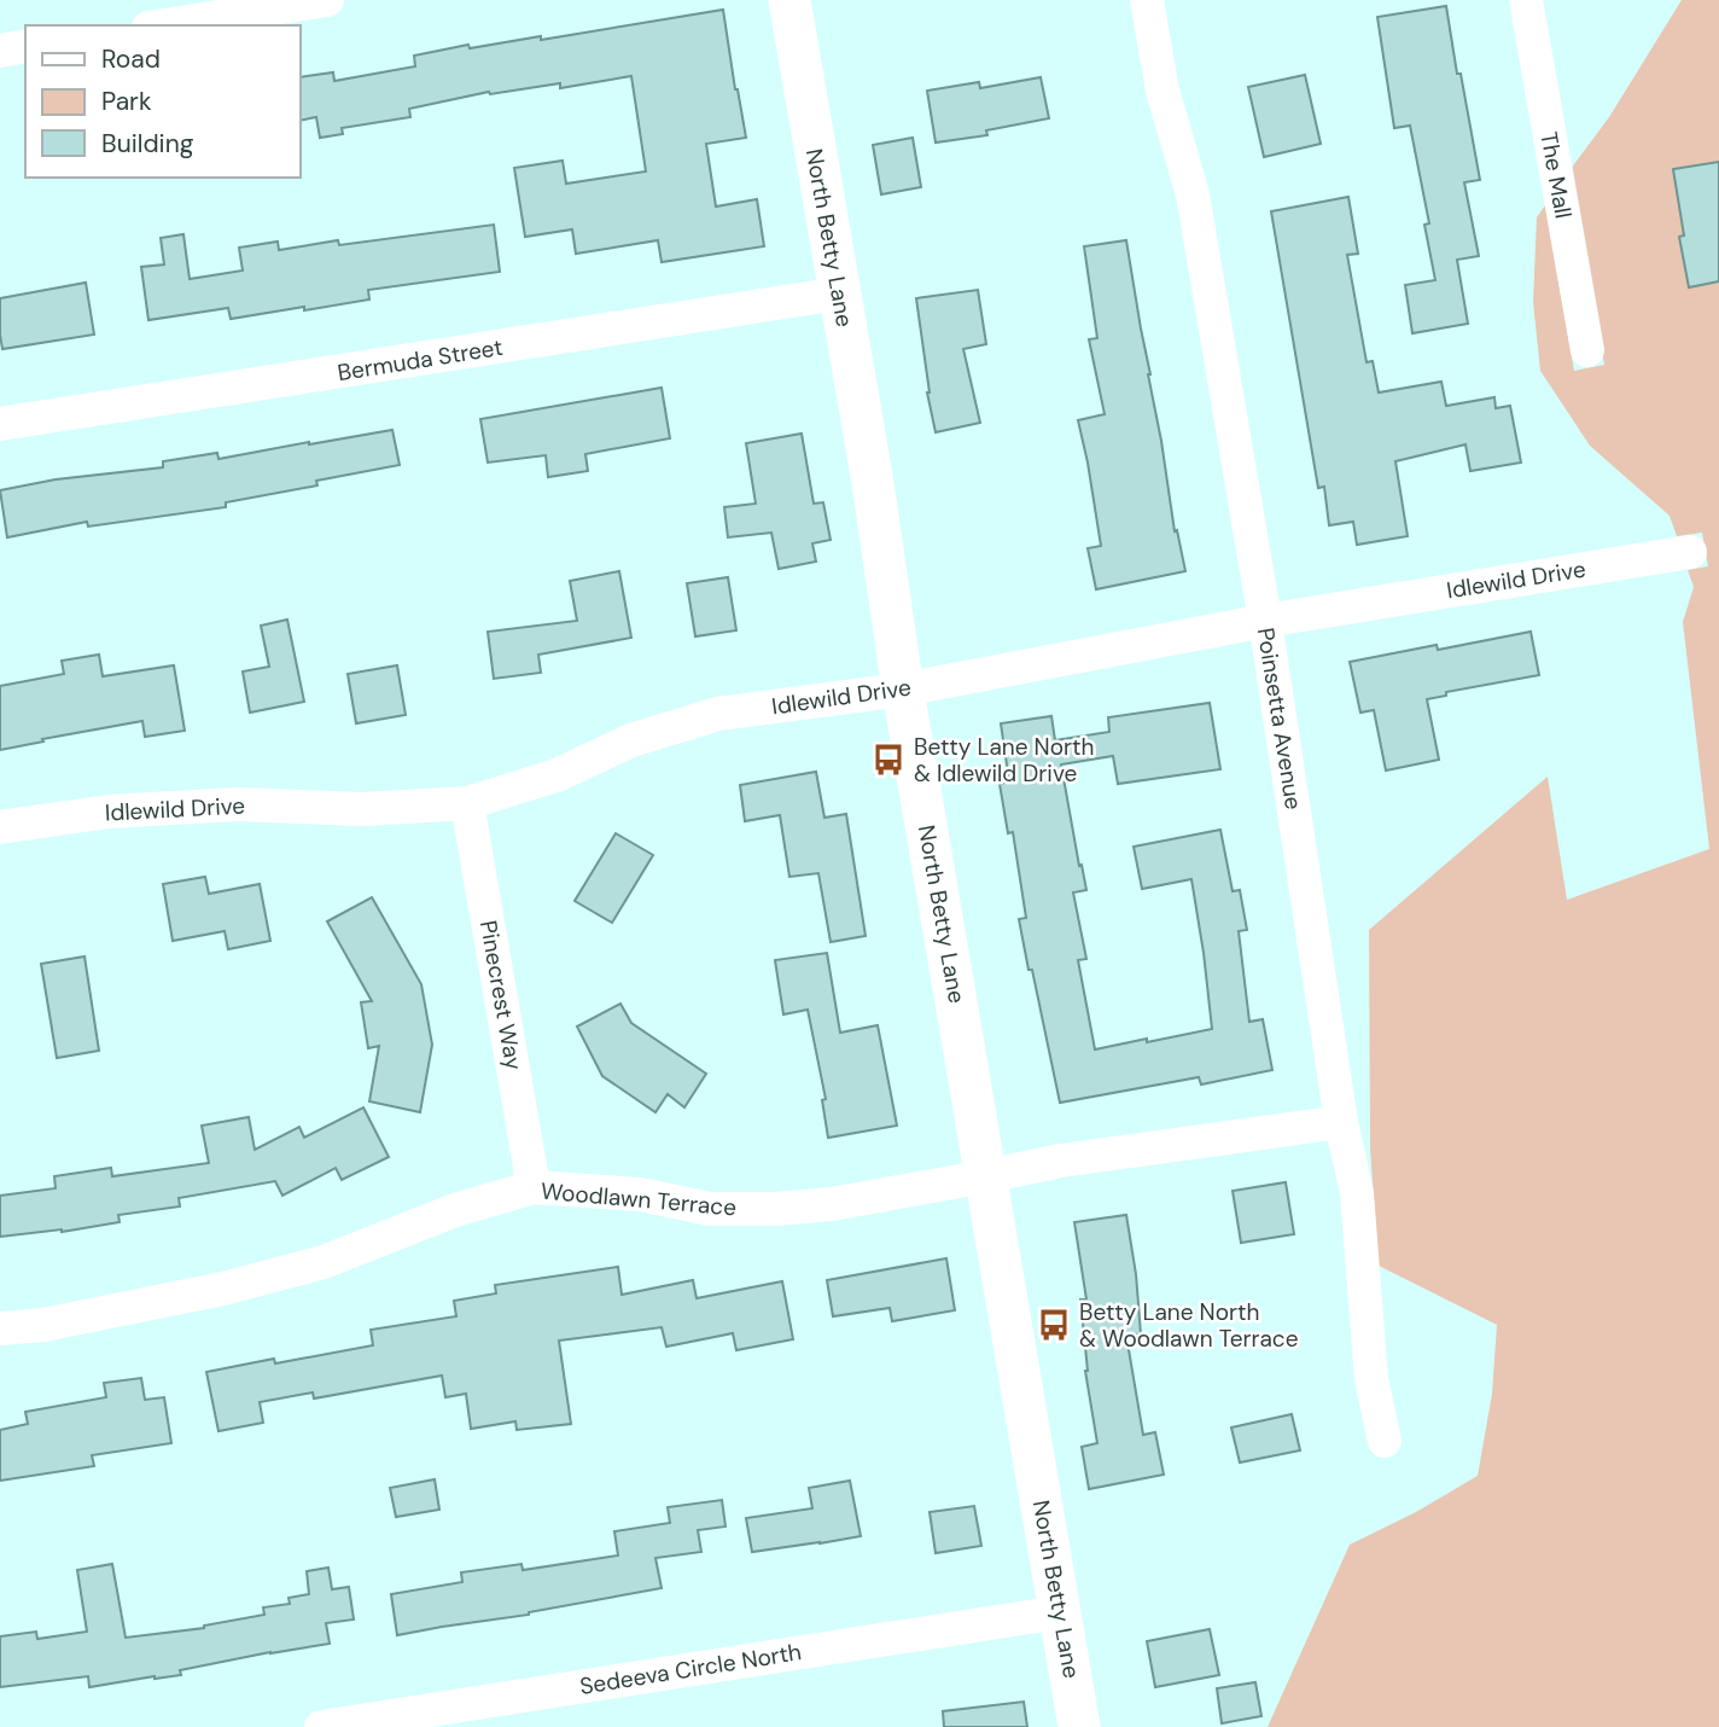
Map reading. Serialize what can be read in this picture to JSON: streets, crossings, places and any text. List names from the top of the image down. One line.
{"streets":{"street":["The Mall","North Betty Lane","Bermuda Street","Idlewild Drive","Poinsetta Avenue","Pinecrest Way","Woodlawn Terrace","Sedeeva Circle North"]},"crossings":[["North Betty Lane","Bermuda Street"],["North Betty Lane","Idlewild Drive"],["North Betty Lane","Woodlawn Terrace"],["North Betty Lane","Sedeeva Circle North"],["Idlewild Drive","Poinsetta Avenue"],["Idlewild Drive","Pinecrest Way"],["Poinsetta Avenue","Woodlawn Terrace"],["Pinecrest Way","Woodlawn Terrace"]],"places":{"bus stop":["Betty Lane North & Idlewild Drive","Betty Lane North & Woodlawn Terrace"]},"legend":["Road","Park","Building"]}
